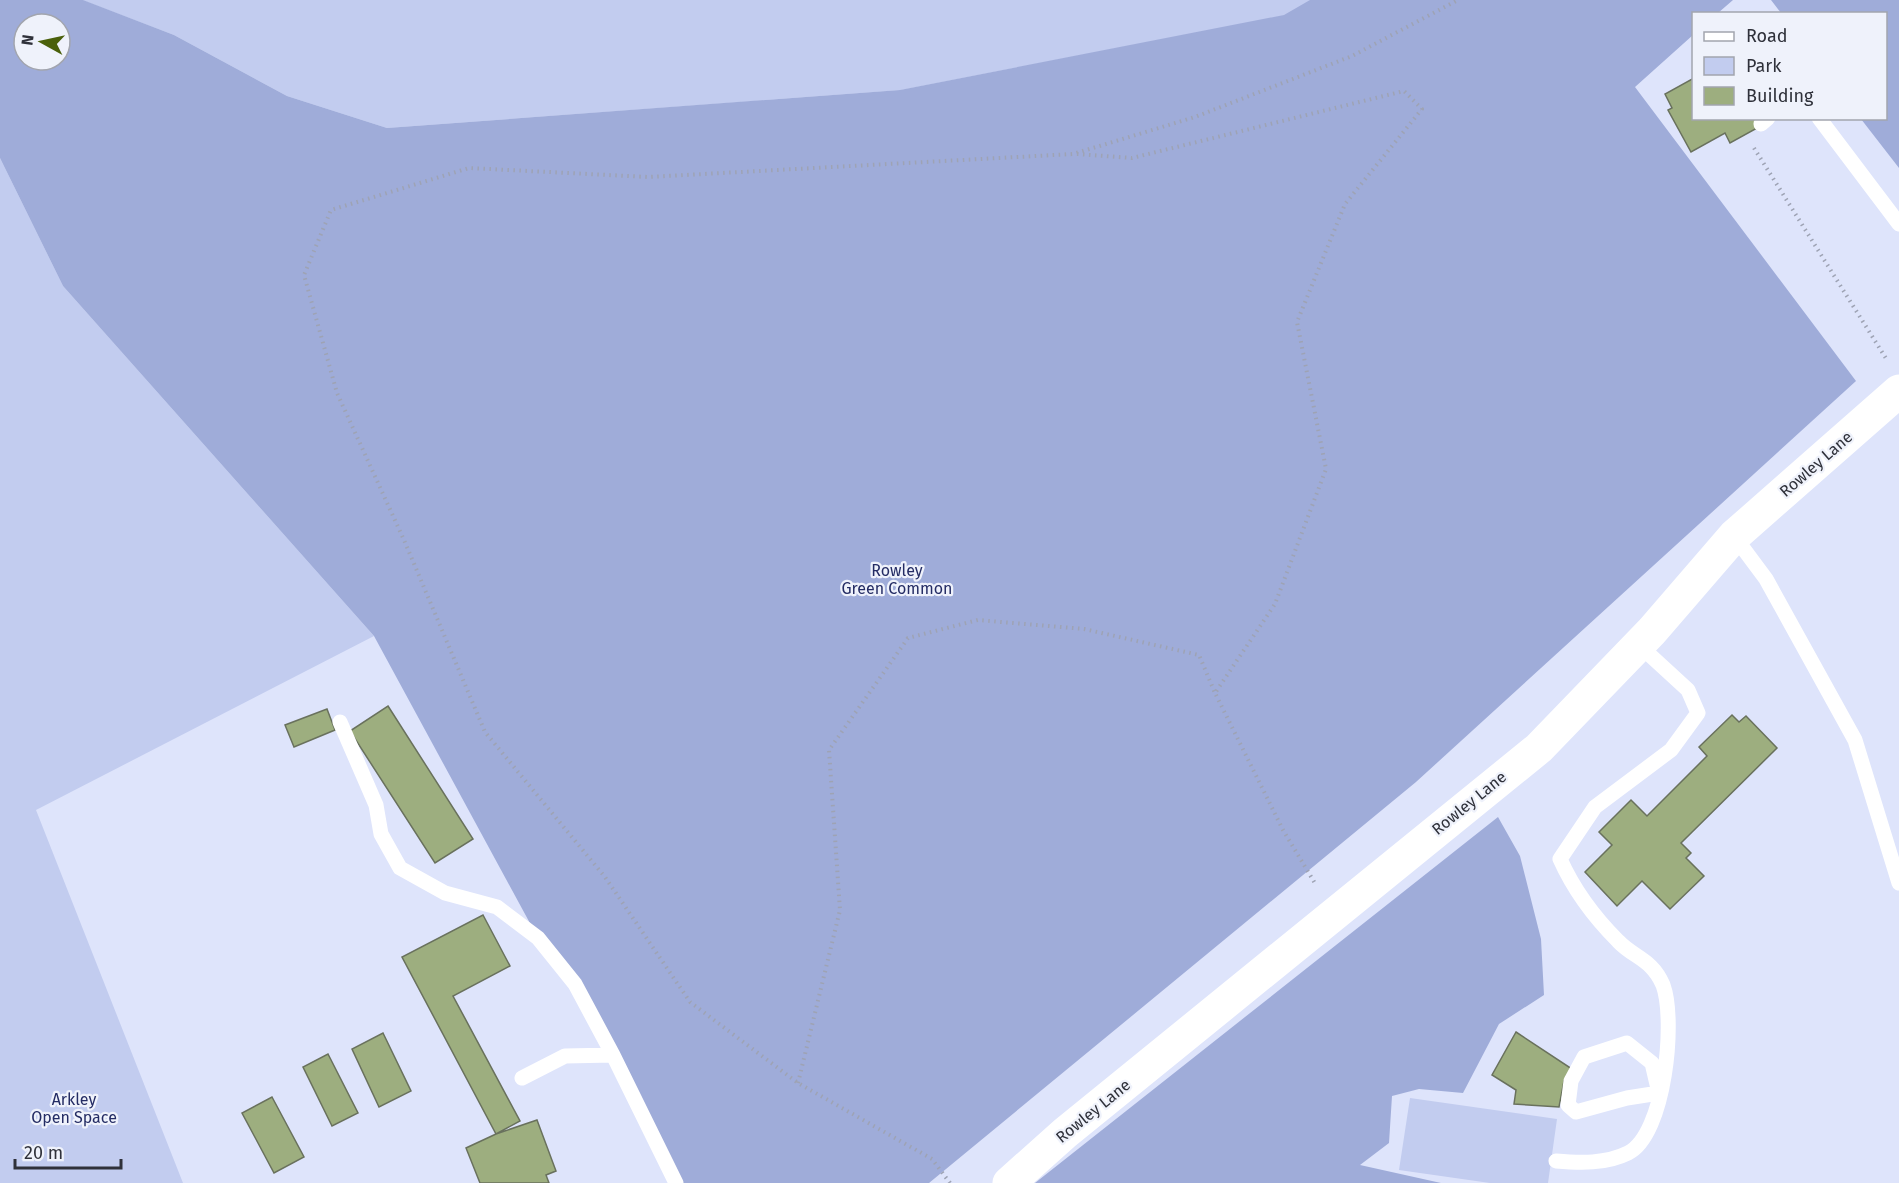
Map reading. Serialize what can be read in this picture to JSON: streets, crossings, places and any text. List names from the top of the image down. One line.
{"streets":{"street":["Rowley Lane"]},"parks":["Rowley Green Common","Arkley Open Space"],"legend":["Road","Park","Building"],"scale_bar":"20 m","north":"left"}
